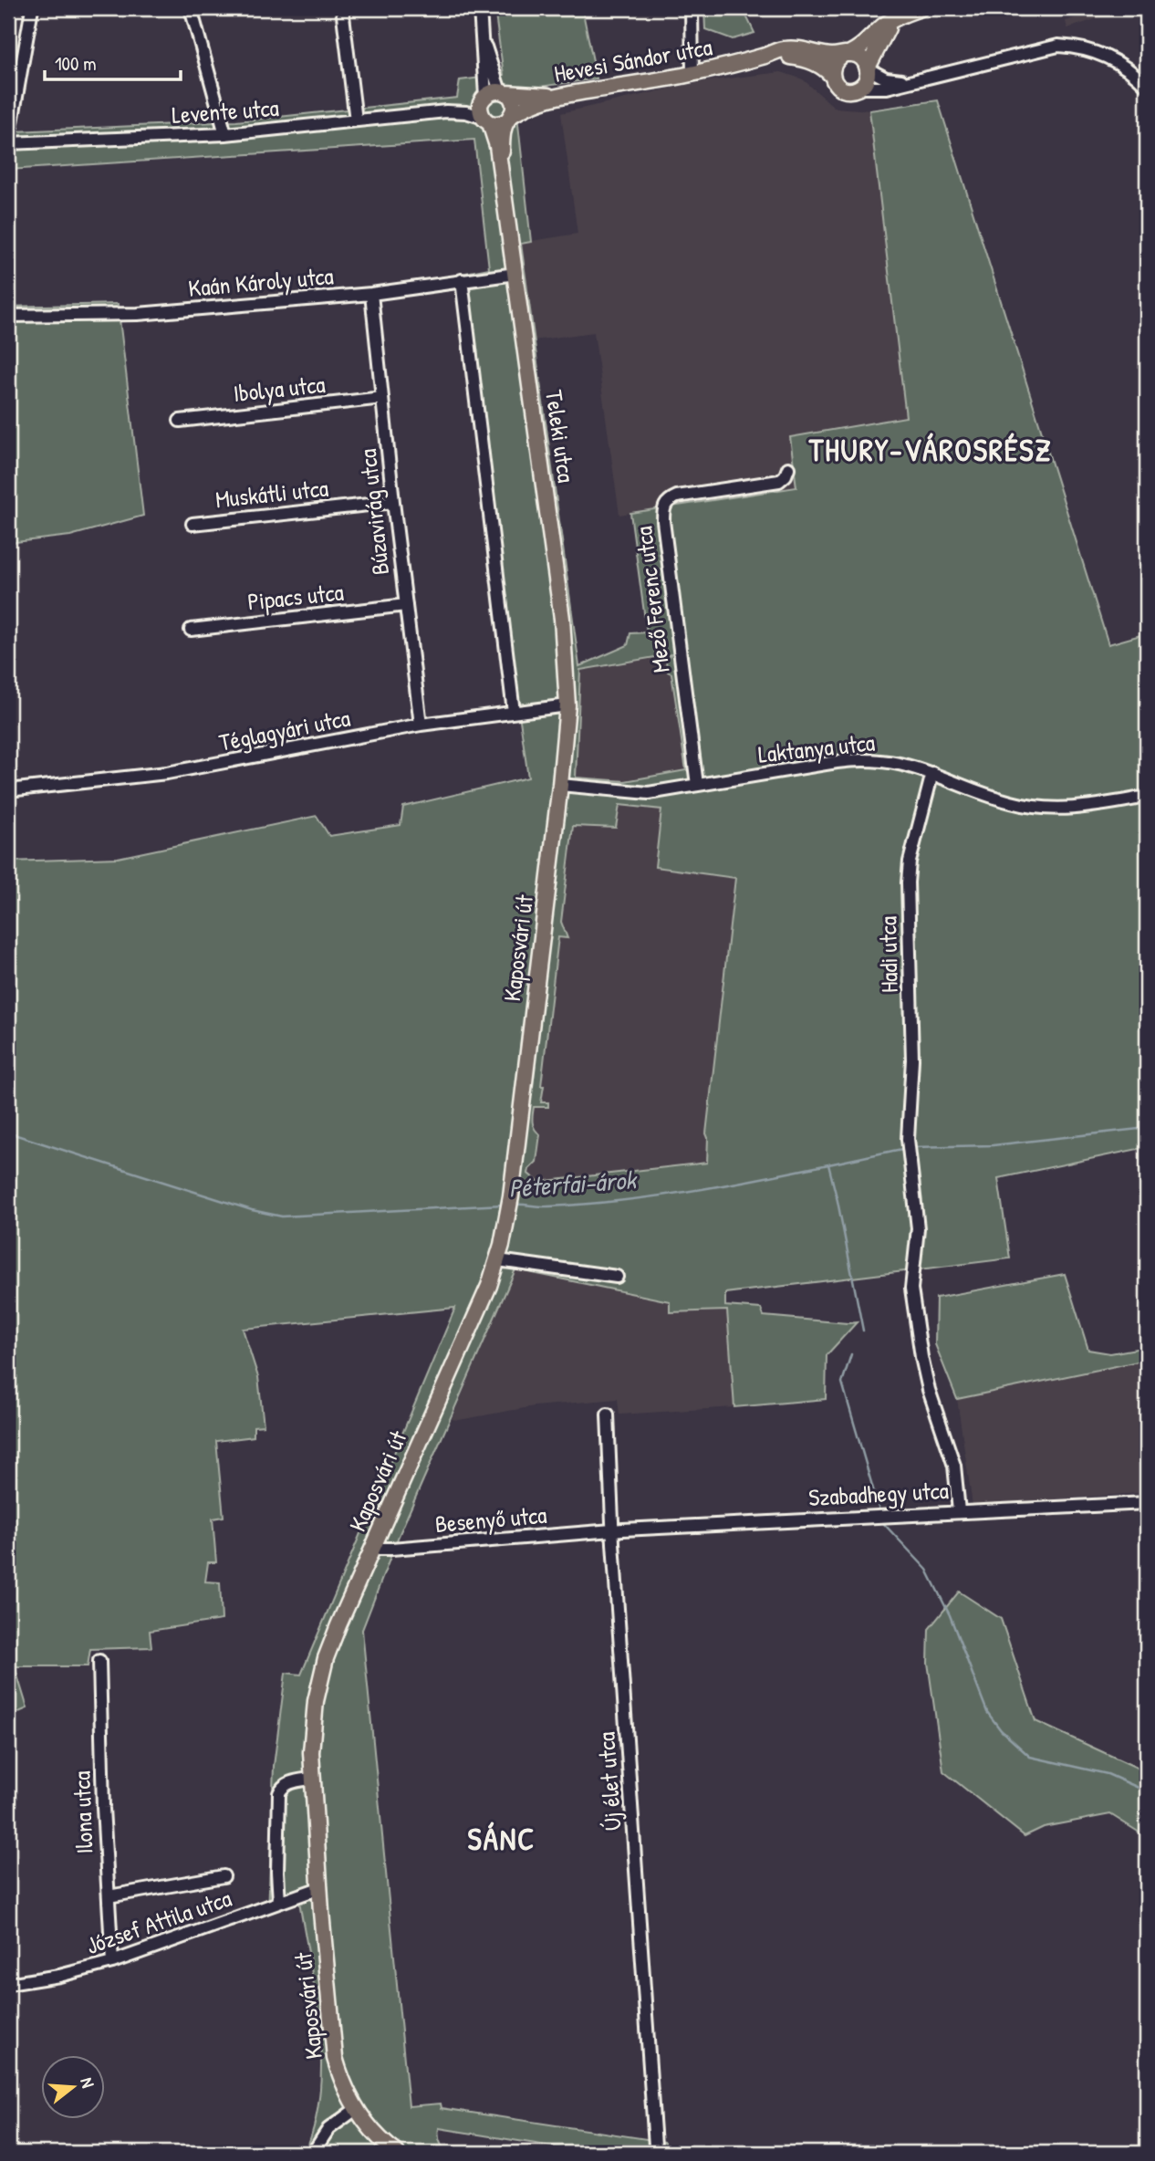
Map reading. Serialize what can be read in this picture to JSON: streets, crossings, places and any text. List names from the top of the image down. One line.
{"streets":{"main road":["Hevesi Sándor utca","Teleki utca","Kaposvári út"],"street":["Levente utca","Kaán Károly utca","Ibolya utca","Muskátli utca","Búzavirág utca","Pipacs utca","Mező Ferenc utca","Téglagyári utca","Laktanya utca","Hadi utca","Szabadhegy utca","Besenyő utca","Új élet utca","Ilona utca","József Attila utca"]},"crossings":[["Hevesi Sándor utca","Levente utca"],["Hevesi Sándor utca","Teleki utca"],["Levente utca","Teleki utca"],["Kaán Károly utca","Teleki utca"],["Kaán Károly utca","Búzavirág utca"],["Ibolya utca","Búzavirág utca"],["Teleki utca","Téglagyári utca"],["Teleki utca","Kaposvári út"],["Muskátli utca","Búzavirág utca"],["Búzavirág utca","Pipacs utca"],["Búzavirág utca","Téglagyári utca"],["Mező Ferenc utca","Laktanya utca"],["Téglagyári utca","Kaposvári út"],["Laktanya utca","Kaposvári út"],["Laktanya utca","Hadi utca"],["Kaposvári út","Besenyő utca"],["Kaposvári út","József Attila utca"],["Hadi utca","Szabadhegy utca"],["Szabadhegy utca","Besenyő utca"],["Szabadhegy utca","Új élet utca"],["Besenyő utca","Új élet utca"],["Ilona utca","József Attila utca"]],"districts":["THURY-VÁROSRÉSZ","SÁNC"],"water":["Péterfai-árok"],"scale_bar":"100 m","north":"right"}
